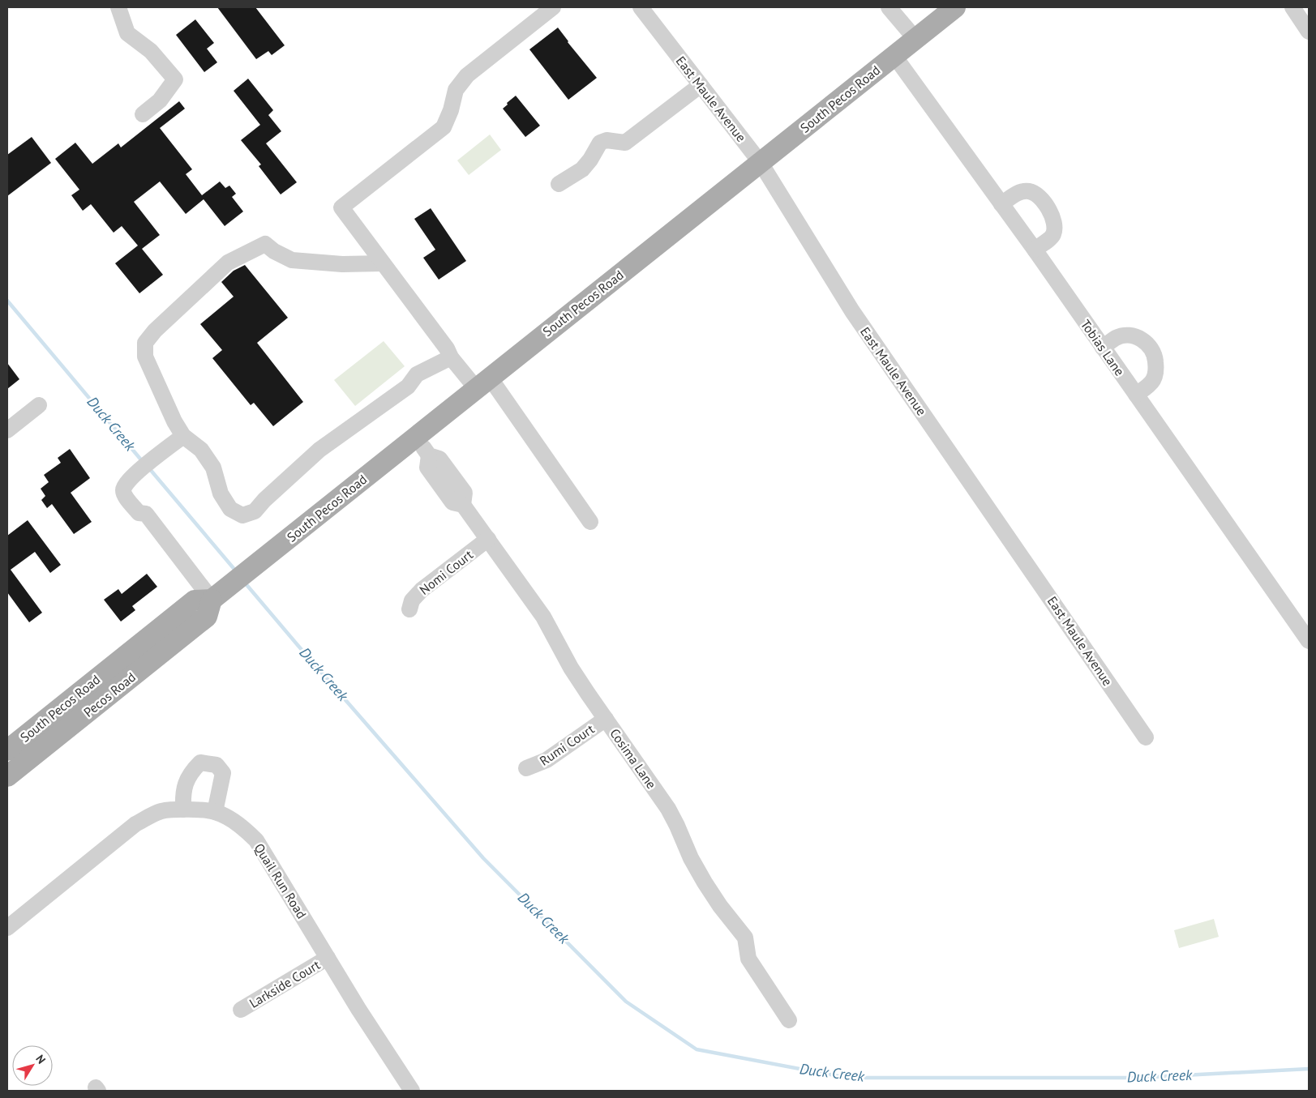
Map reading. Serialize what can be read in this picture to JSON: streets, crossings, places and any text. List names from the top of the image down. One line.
{"streets":{"main road":["South Pecos Road","Pecos Road"],"street":["East Maule Avenue","Tobias Lane","Nomi Court","Rumi Court","Cosima Lane","Quail Run Road","Larkside Court"]},"crossings":[["East Maule Avenue","South Pecos Road"],["South Pecos Road","Tobias Lane"],["South Pecos Road","Pecos Road"],["South Pecos Road","Cosima Lane"],["Nomi Court","Cosima Lane"],["Rumi Court","Cosima Lane"],["Quail Run Road","Larkside Court"]],"water":["Duck Creek"],"north":"top right"}
